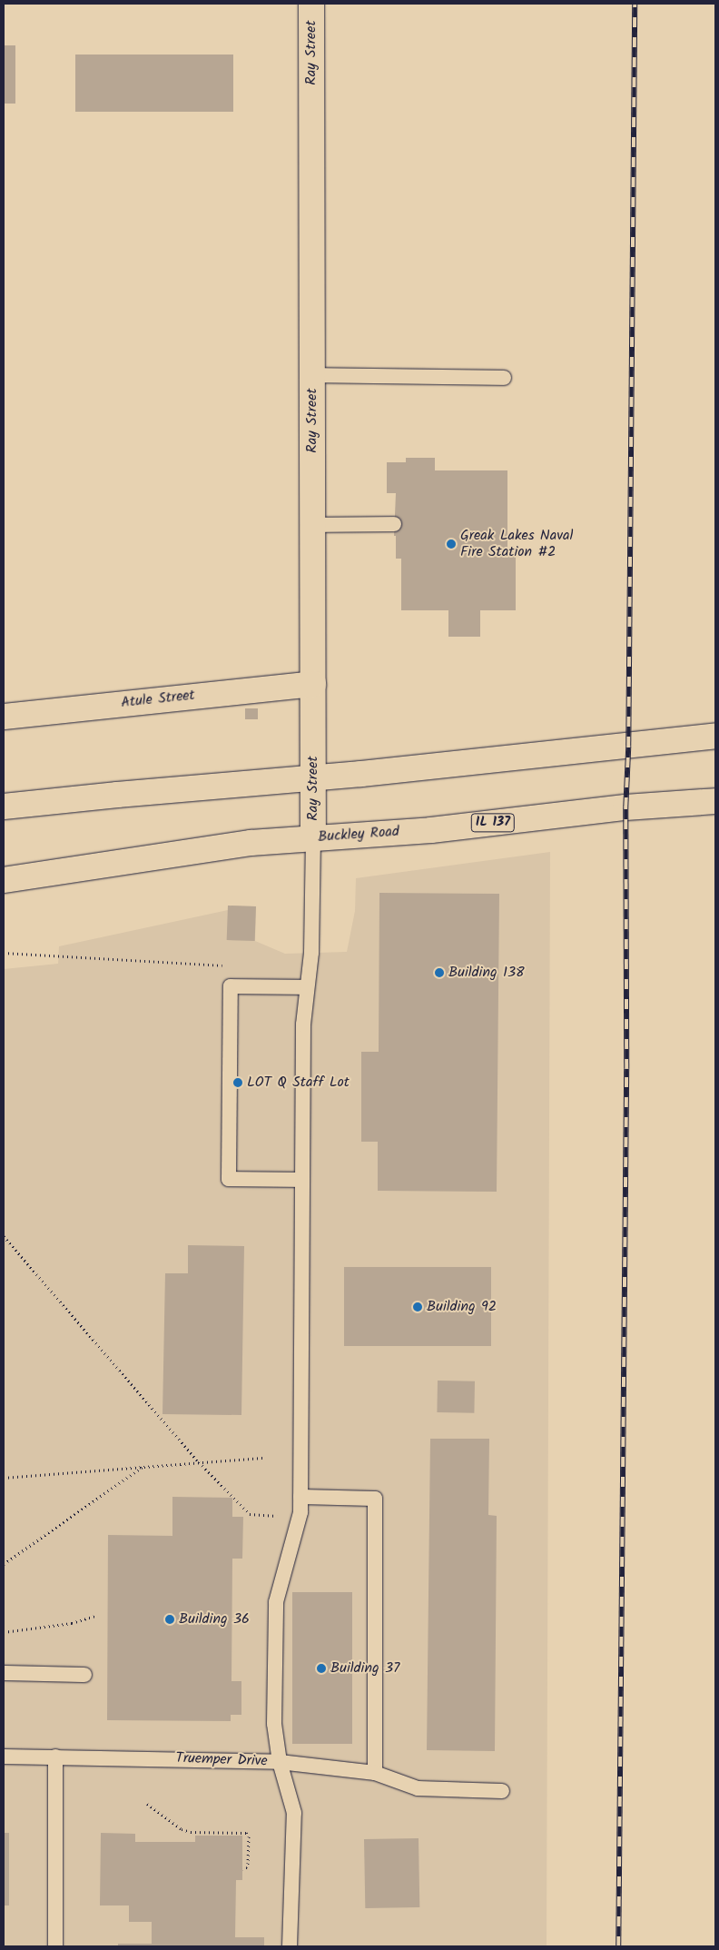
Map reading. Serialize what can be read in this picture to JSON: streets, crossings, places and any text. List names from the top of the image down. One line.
{"streets":{"main road":["Ray Street","Atule Street","IL 137","Buckley Road"],"lane":["Truemper Drive"]},"crossings":[["Ray Street","Atule Street"],["Ray Street","Buckley Road"]],"places":["Greak Lakes Naval Fire Station #2","Building 138","LOT Q Staff Lot","Building 92","Building 36","Building 37"]}
